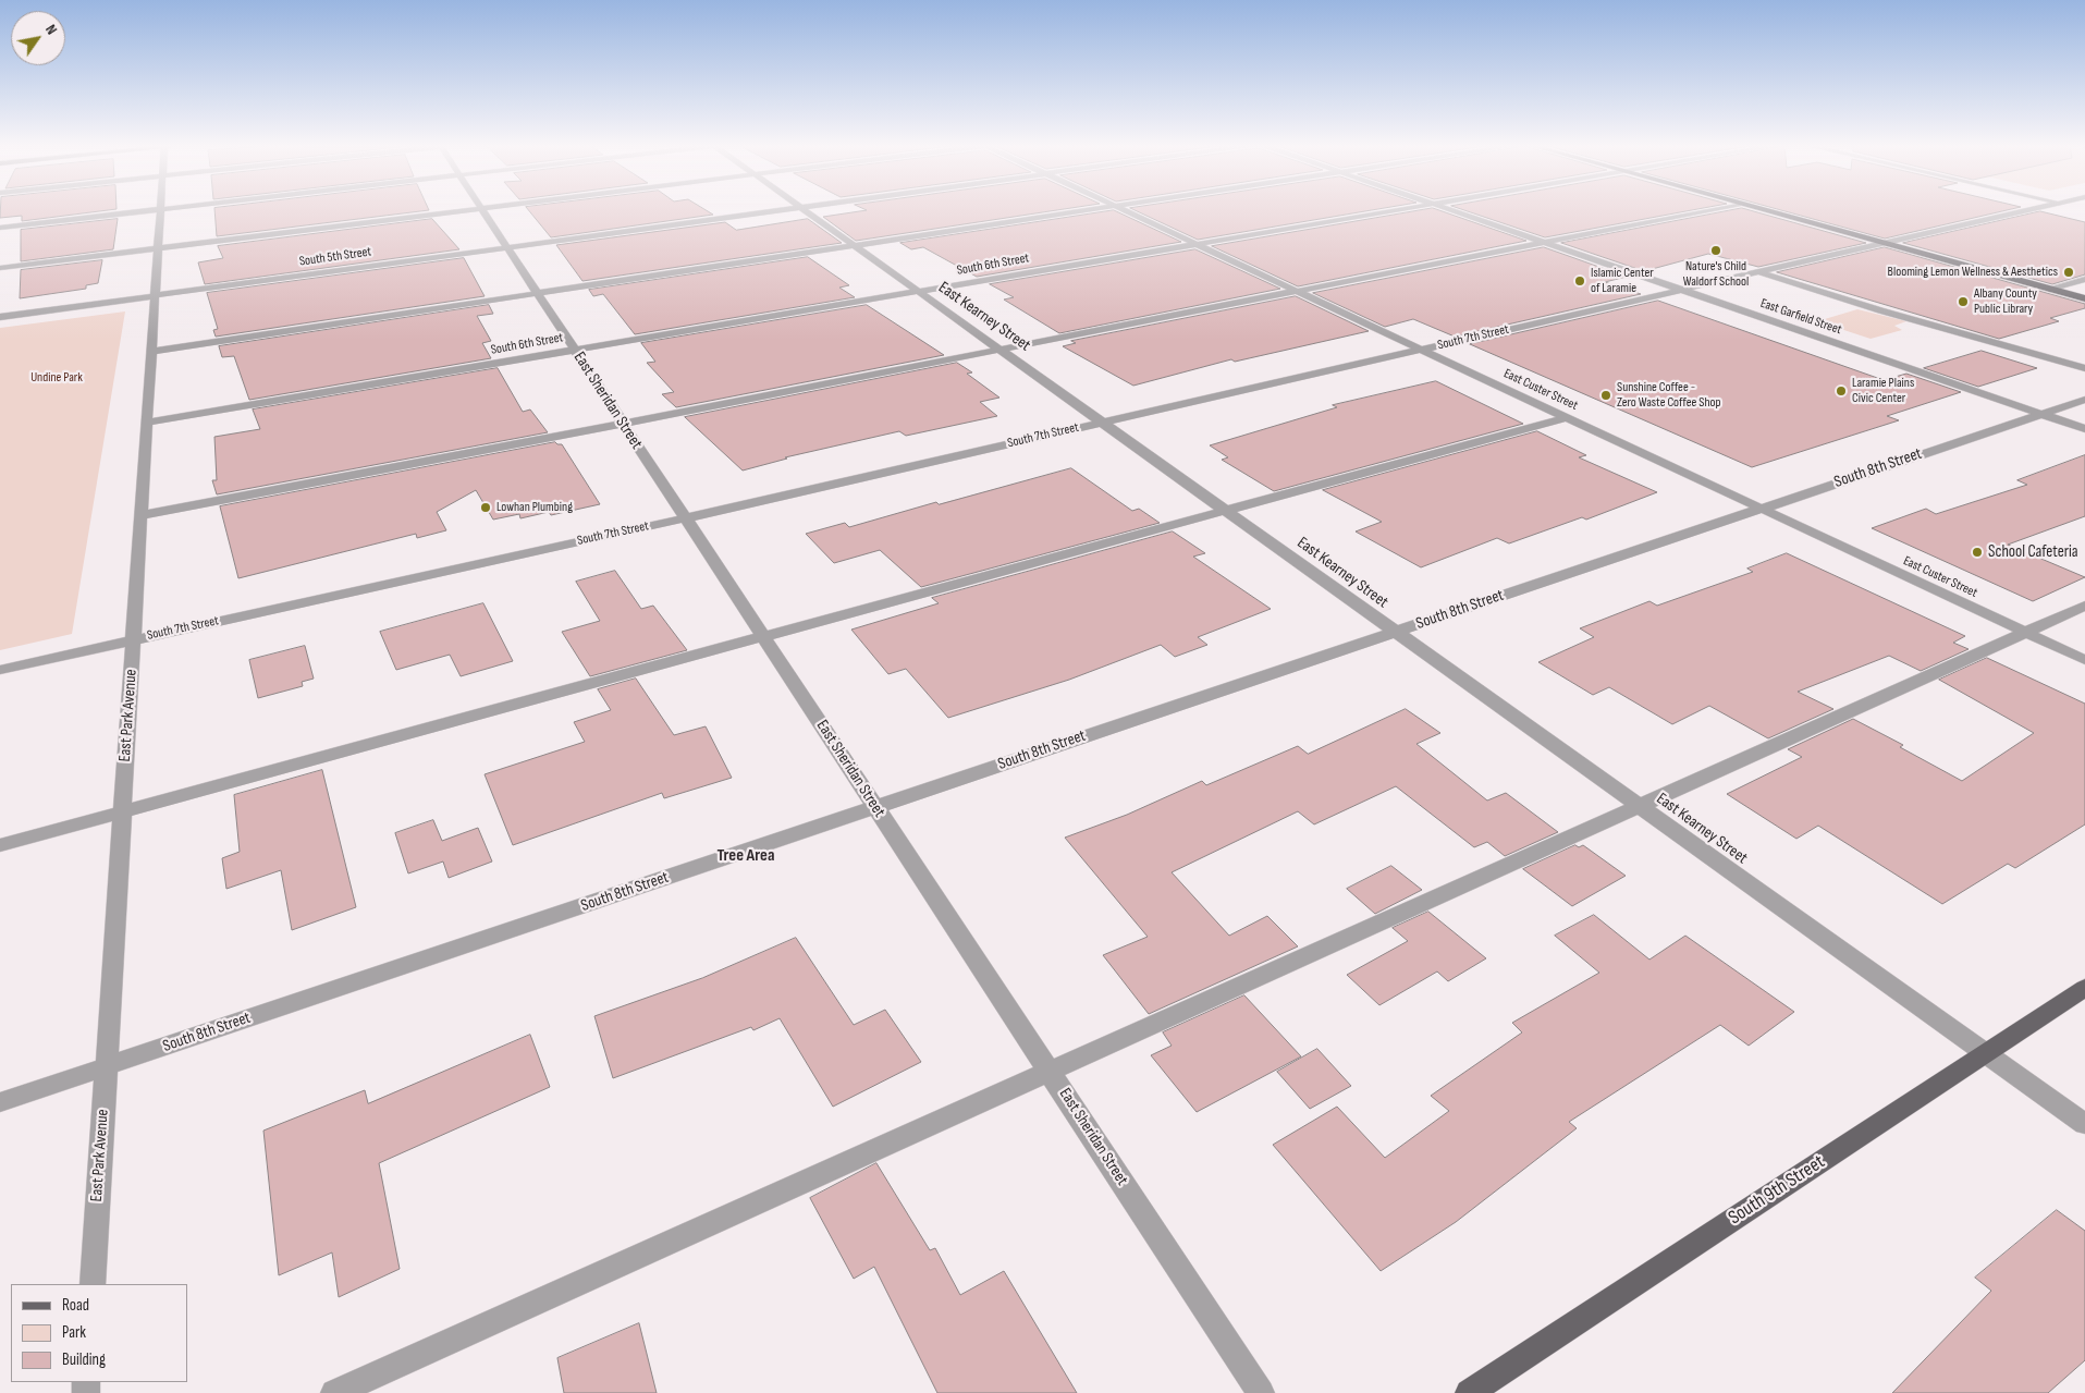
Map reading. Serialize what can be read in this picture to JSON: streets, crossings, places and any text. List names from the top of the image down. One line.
{"streets":{"main road":["South 9th Street"],"street":["South 5th Street","South 6th Street","East Kearney Street","East Garfield Street","South 7th Street","East Custer Street","East Sheridan Street","South 8th Street","East Park Avenue"]},"crossings":[["South 5th Street","East Sheridan Street"],["South 5th Street","East Park Avenue"],["South 6th Street","East Kearney Street"],["South 6th Street","East Custer Street"],["South 6th Street","East Sheridan Street"],["South 6th Street","East Park Avenue"],["East Kearney Street","South 7th Street"],["East Kearney Street","South 8th Street"],["East Kearney Street","South 9th Street"],["East Garfield Street","South 7th Street"],["East Garfield Street","South 8th Street"],["South 7th Street","East Custer Street"],["South 7th Street","East Sheridan Street"],["South 7th Street","East Park Avenue"],["East Custer Street","South 8th Street"],["East Sheridan Street","South 8th Street"],["South 8th Street","East Park Avenue"]],"districts":["Tree Area"],"parks":["Undine Park"],"places":["Nature's Child Waldorf School","Blooming Lemon Wellness & Aesthetics","Islamic Center of Laramie","Albany County Public Library","Laramie Plains Civic Center","Sunshine Coffee - Zero Waste Coffee Shop","Lowhan Plumbing","School Cafeteria"],"legend":["Road","Park","Building"],"north":"top right"}
